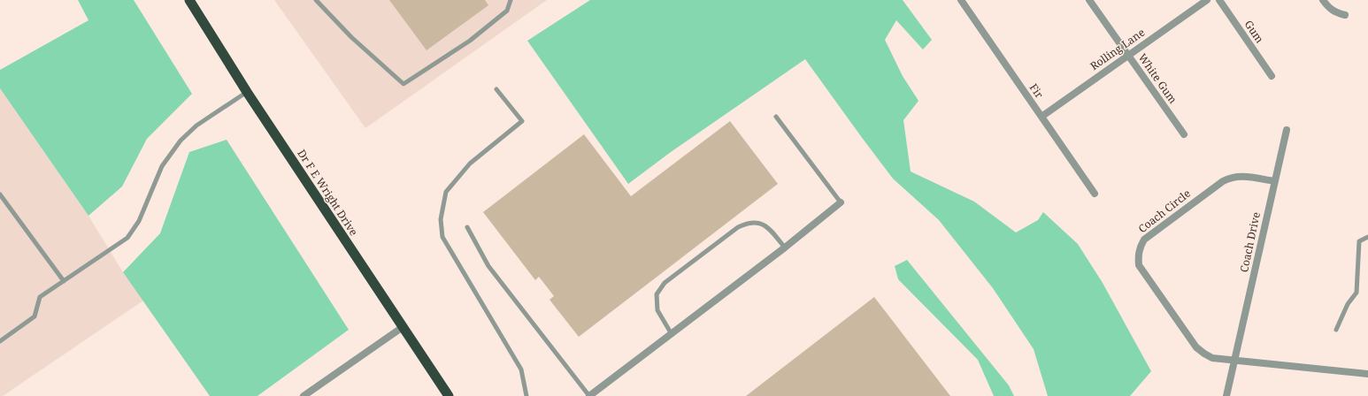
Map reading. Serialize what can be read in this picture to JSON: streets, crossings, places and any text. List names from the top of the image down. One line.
{"streets":{"highway":["Dr F E Wright Drive"],"street":["Gum","Rolling Lane","White Gum","Fir","Coach Circle","Coach Drive"]},"crossings":[["Rolling Lane","White Gum"],["Rolling Lane","Fir"],["Coach Circle","Coach Drive"]]}
